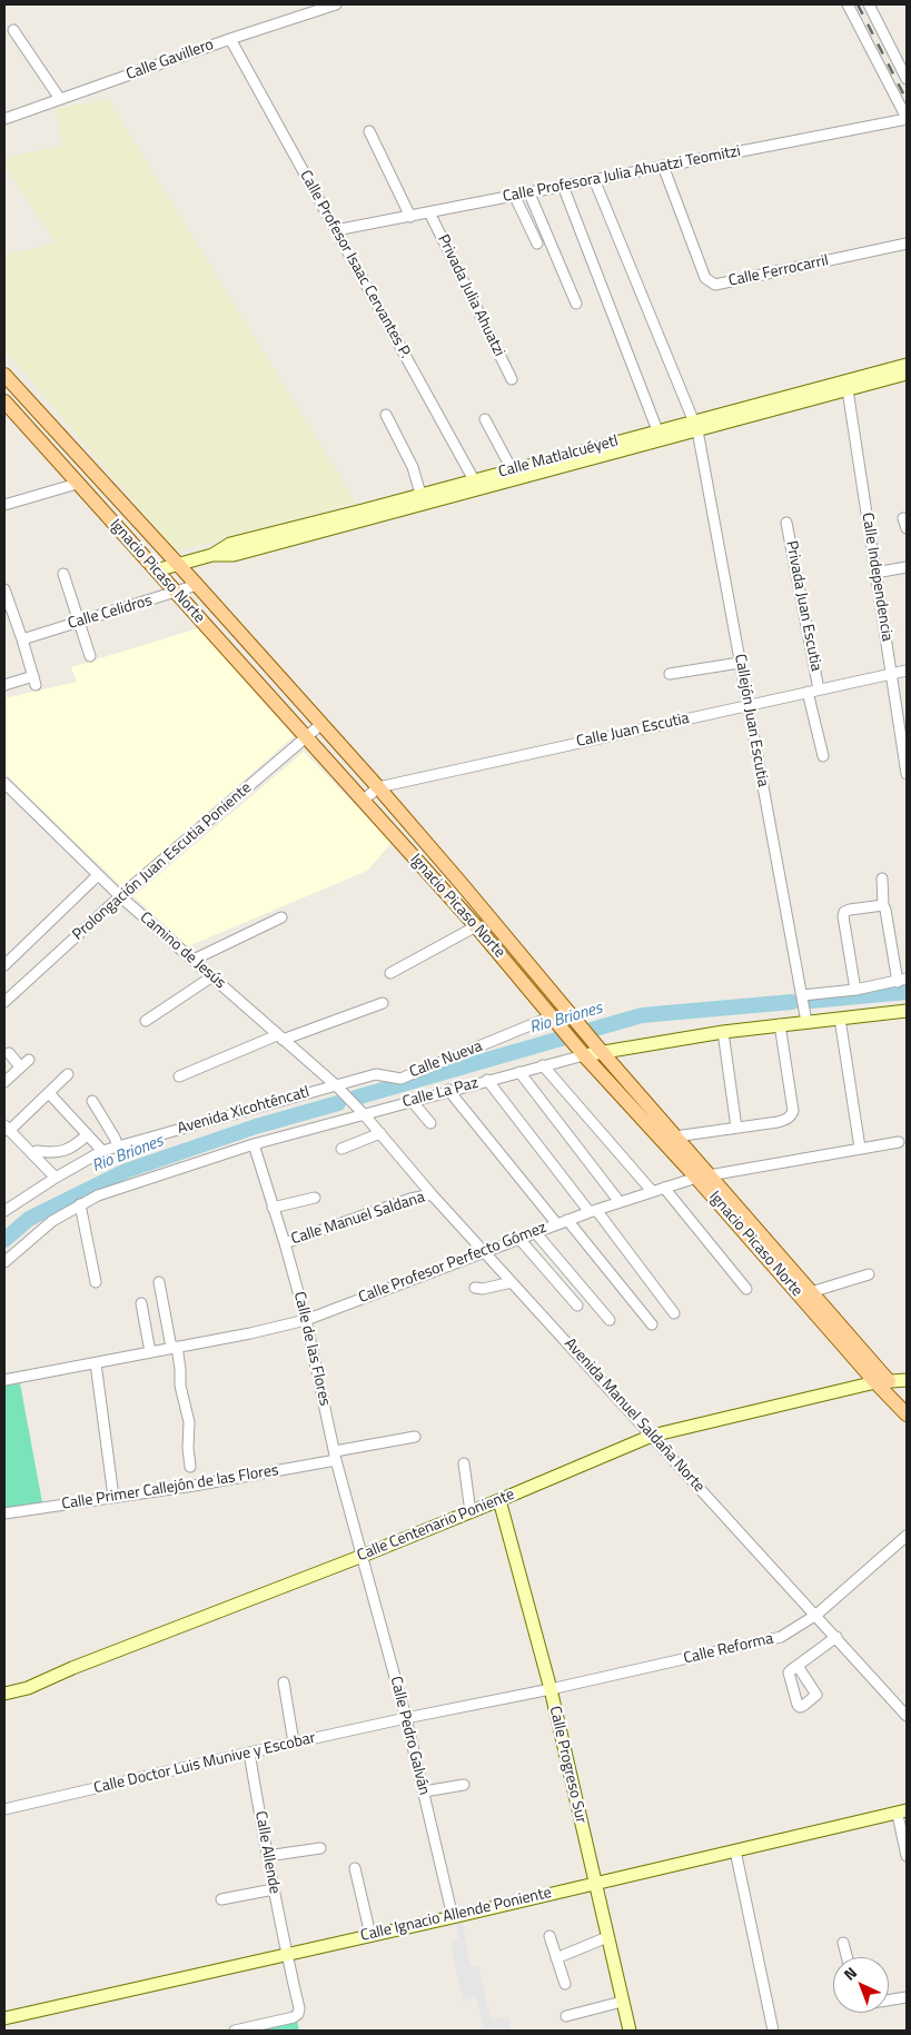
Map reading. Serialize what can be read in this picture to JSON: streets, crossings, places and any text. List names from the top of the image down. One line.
{"streets":{"main road":["Ignacio Picaso Norte"],"street":["Calle Gavillero","Calle Profesora Julia Ahuatzi Teomitzi","Calle Profesor Isaac Cervantes P.","Calle Ferrocarril","Privada Julia Ahuatzi","Calle Matlalcuéyetl","Calle Independencia","Privada Juan Escutia","Calle Celidros","Callejón Juan Escutia","Calle Juan Escutia","Prolongación Juan Escutia Poniente","Camino de Jesús","Calle Nueva","Calle La Paz","Avenida Xicohténcatl","Calle Manuel Saldana","Calle Profesor Perfecto Gómez","Calle de las Flores","Avenida Manuel Saldaña Norte","Calle Primer Callejón de las Flores","Calle Centenario Poniente","Calle Reforma","Calle Pedro Galván","Calle Doctor Luis Munive y Escobar","Calle Progreso Sur","Calle Allende","Calle Ignacio Allende Poniente"]},"crossings":[["Calle Gavillero","Calle Profesor Isaac Cervantes P."],["Calle Profesora Julia Ahuatzi Teomitzi","Calle Profesor Isaac Cervantes P."],["Calle Profesora Julia Ahuatzi Teomitzi","Calle Ferrocarril"],["Calle Profesora Julia Ahuatzi Teomitzi","Privada Julia Ahuatzi"],["Calle Profesora Julia Ahuatzi Teomitzi","Callejón Juan Escutia"],["Calle Profesor Isaac Cervantes P.","Calle Matlalcuéyetl"],["Calle Matlalcuéyetl","Ignacio Picaso Norte"],["Calle Matlalcuéyetl","Calle Independencia"],["Calle Matlalcuéyetl","Callejón Juan Escutia"],["Ignacio Picaso Norte","Calle Celidros"],["Ignacio Picaso Norte","Calle Juan Escutia"],["Ignacio Picaso Norte","Prolongación Juan Escutia Poniente"],["Ignacio Picaso Norte","Calle Nueva"],["Ignacio Picaso Norte","Calle La Paz"],["Ignacio Picaso Norte","Calle Profesor Perfecto Gómez"],["Ignacio Picaso Norte","Calle Centenario Poniente"],["Calle Independencia","Calle Juan Escutia"],["Privada Juan Escutia","Calle Juan Escutia"],["Callejón Juan Escutia","Calle Juan Escutia"],["Callejón Juan Escutia","Calle La Paz"],["Prolongación Juan Escutia Poniente","Camino de Jesús"],["Camino de Jesús","Calle Nueva"],["Camino de Jesús","Calle La Paz"],["Camino de Jesús","Avenida Xicohténcatl"],["Camino de Jesús","Avenida Manuel Saldaña Norte"],["Calle Nueva","Avenida Xicohténcatl"],["Calle La Paz","Calle de las Flores"],["Calle La Paz","Avenida Manuel Saldaña Norte"],["Calle Manuel Saldana","Calle de las Flores"],["Calle Manuel Saldana","Avenida Manuel Saldaña Norte"],["Calle Profesor Perfecto Gómez","Calle de las Flores"],["Calle Profesor Perfecto Gómez","Avenida Manuel Saldaña Norte"],["Calle de las Flores","Calle Primer Callejón de las Flores"],["Calle de las Flores","Calle Centenario Poniente"],["Calle de las Flores","Calle Pedro Galván"],["Avenida Manuel Saldaña Norte","Calle Centenario Poniente"],["Avenida Manuel Saldaña Norte","Calle Reforma"],["Calle Centenario Poniente","Calle Pedro Galván"],["Calle Centenario Poniente","Calle Progreso Sur"],["Calle Reforma","Calle Pedro Galván"],["Calle Reforma","Calle Doctor Luis Munive y Escobar"],["Calle Reforma","Calle Progreso Sur"],["Calle Pedro Galván","Calle Doctor Luis Munive y Escobar"],["Calle Pedro Galván","Calle Ignacio Allende Poniente"],["Calle Doctor Luis Munive y Escobar","Calle Allende"],["Calle Progreso Sur","Calle Ignacio Allende Poniente"],["Calle Allende","Calle Ignacio Allende Poniente"]],"water":["Rio Briones"],"north":"top left"}
